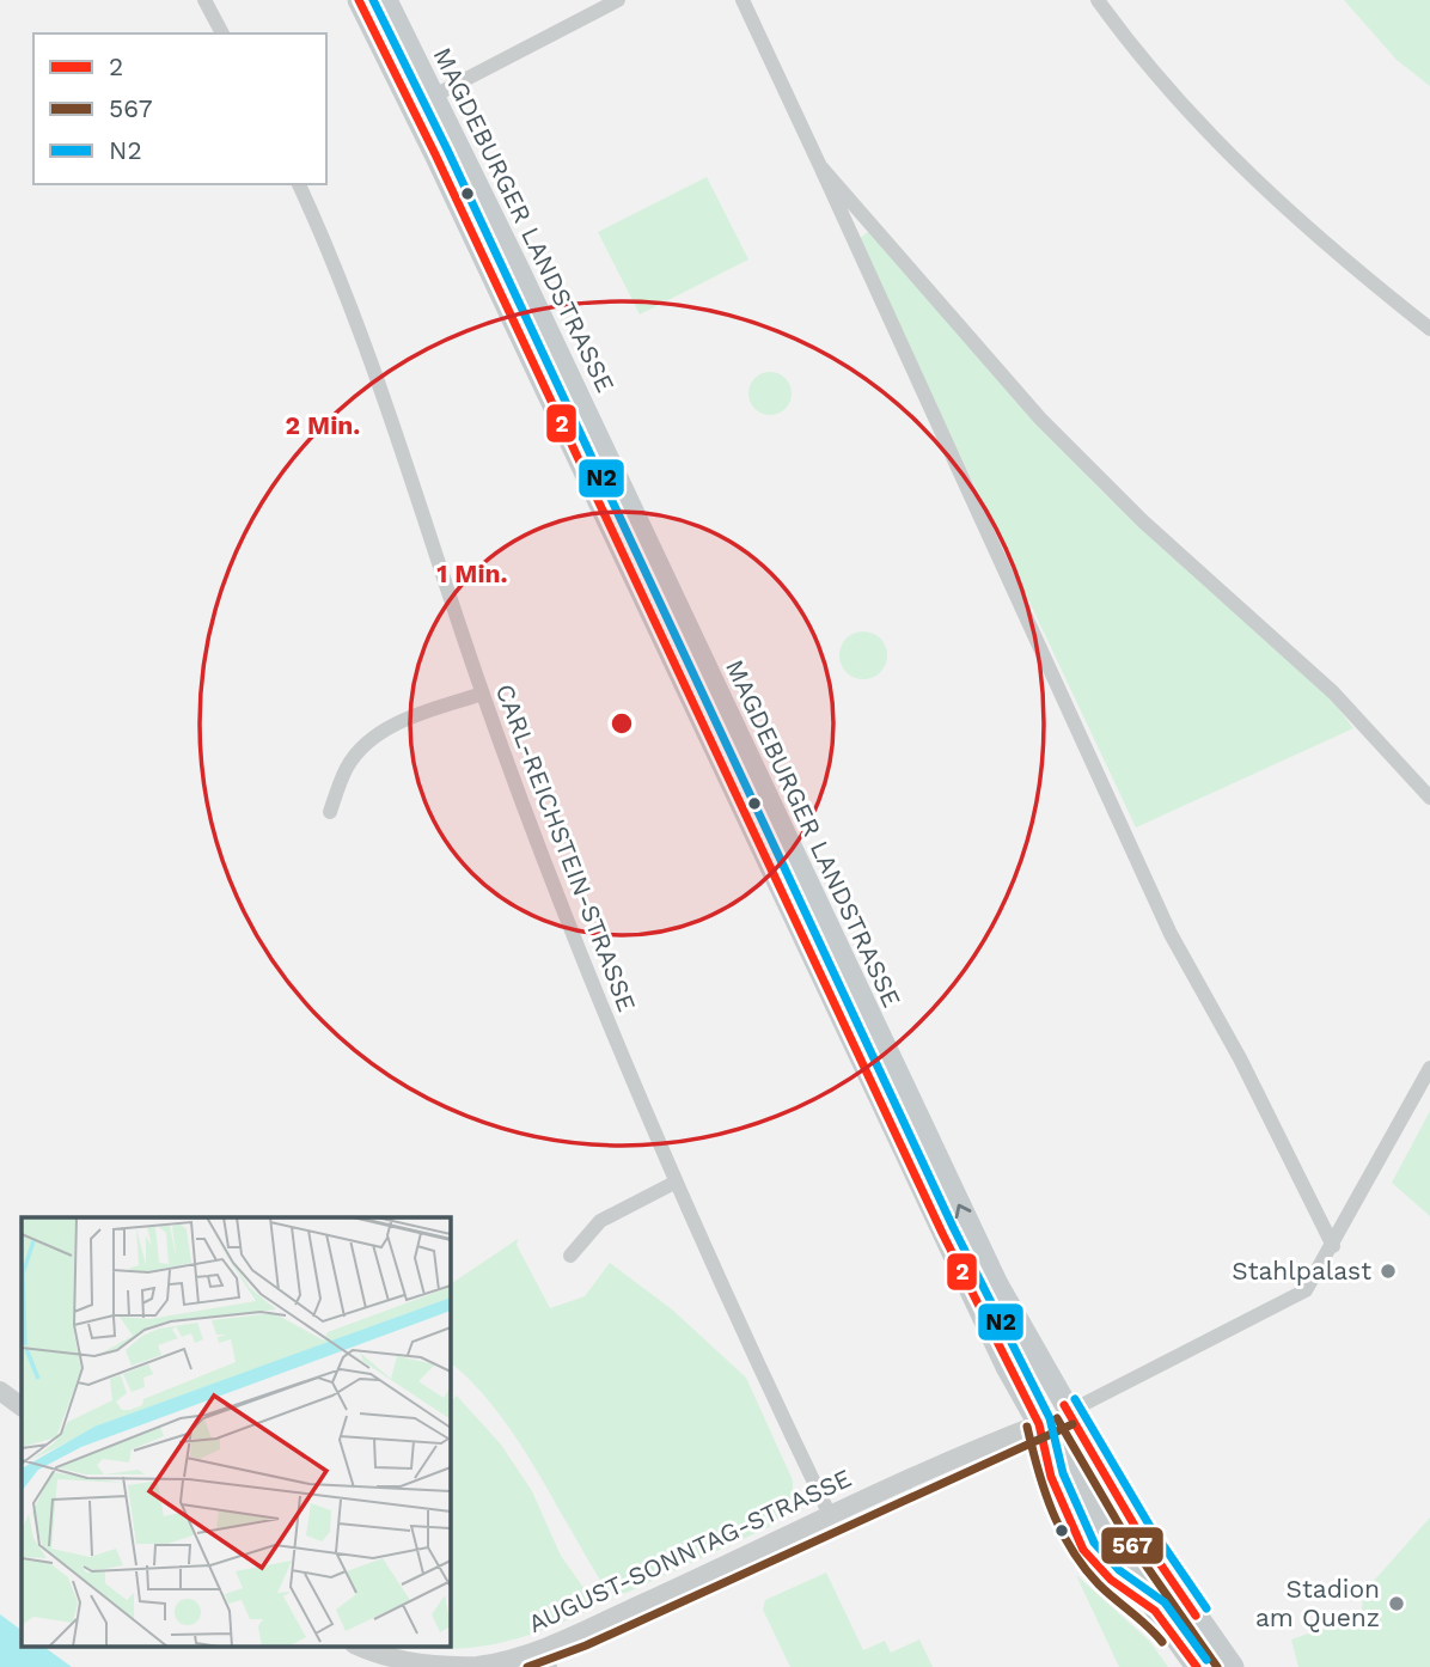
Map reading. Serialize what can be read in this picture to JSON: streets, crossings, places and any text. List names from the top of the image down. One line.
{"streets":{"main road":["MAGDEBURGER LANDSTRASSE"],"street":["CARL-REICHSTEIN-STRASSE","AUGUST-SONNTAG-STRASSE"]},"crossings":[["MAGDEBURGER LANDSTRASSE","AUGUST-SONNTAG-STRASSE"],["CARL-REICHSTEIN-STRASSE","AUGUST-SONNTAG-STRASSE"]],"places":["Stahlpalast","Stadion am Quenz"],"lines":["transit line 2","transit line N2","transit line 567"],"legend":["2","567","N2"],"rings":["2 Min.","1 Min."]}
